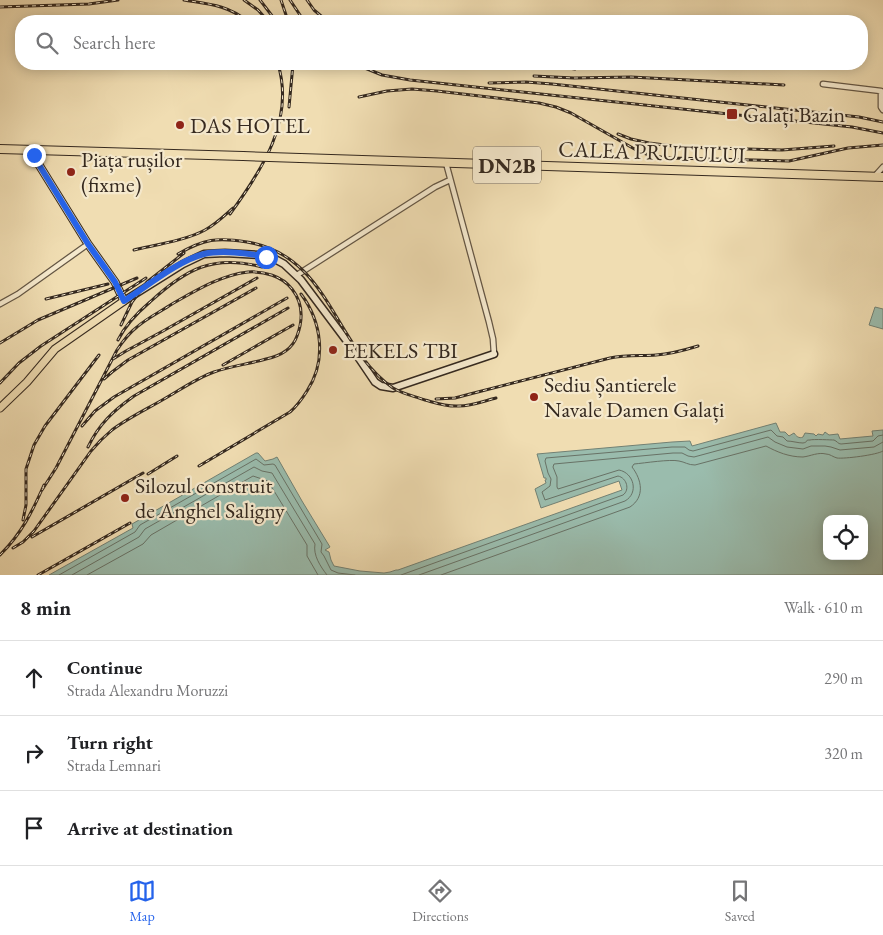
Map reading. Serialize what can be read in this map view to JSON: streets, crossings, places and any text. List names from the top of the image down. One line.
{"streets":{"highway":["CALEA PRUTULUI","DN2B"]},"places":{"transit":["Galați Bazin"],"other":["DAS HOTEL","Piața rușilor (fixme)","EEKELS TBI","Sediu Șantierele Navale Damen Galați","Silozul construit de Anghel Saligny"]},"page":{"search":"Search here","heading":["8 min","Walk · 610 m"],"list":[["Continue","Strada Alexandru Moruzzi","290 m"],["Turn right","Strada Lemnari","320 m"],"Arrive at destination"],"nav":["Map","Directions","Saved"]}}
